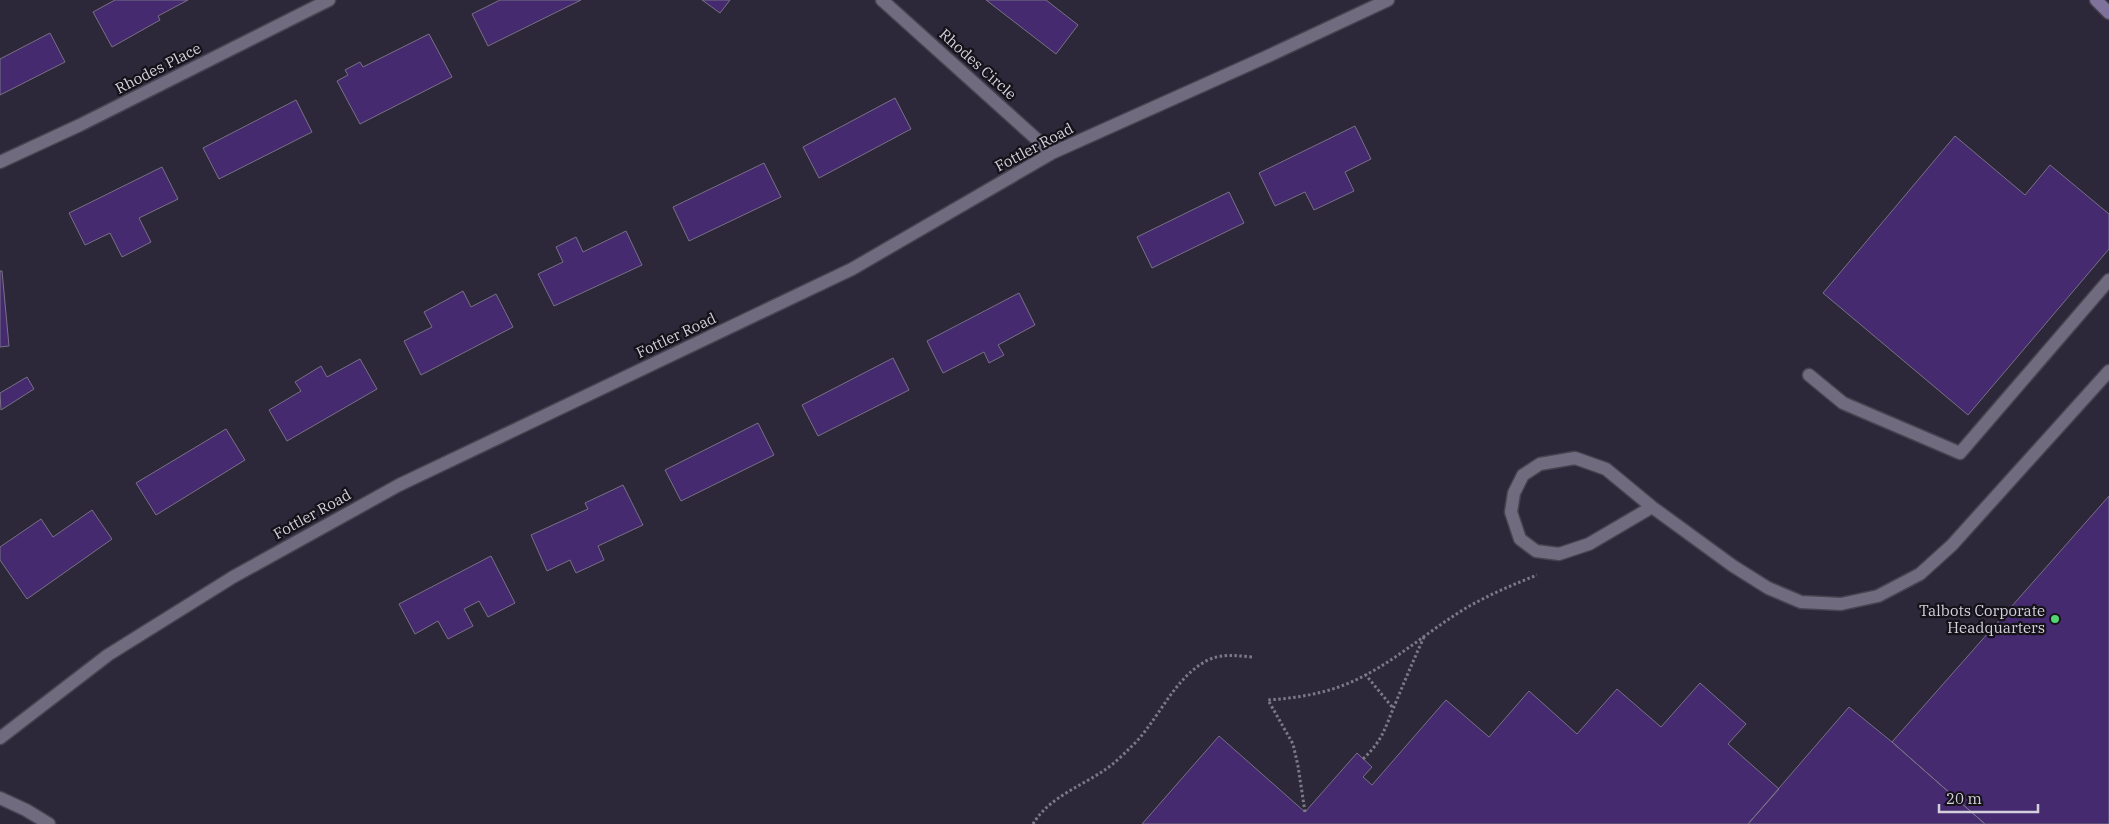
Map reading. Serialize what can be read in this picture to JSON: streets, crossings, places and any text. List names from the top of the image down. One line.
{"streets":{"street":["Rhodes Circle","Rhodes Place","Fottler Road"]},"crossings":[["Rhodes Circle","Fottler Road"]],"places":["Talbots Corporate Headquarters"],"scale_bar":"20 m"}
